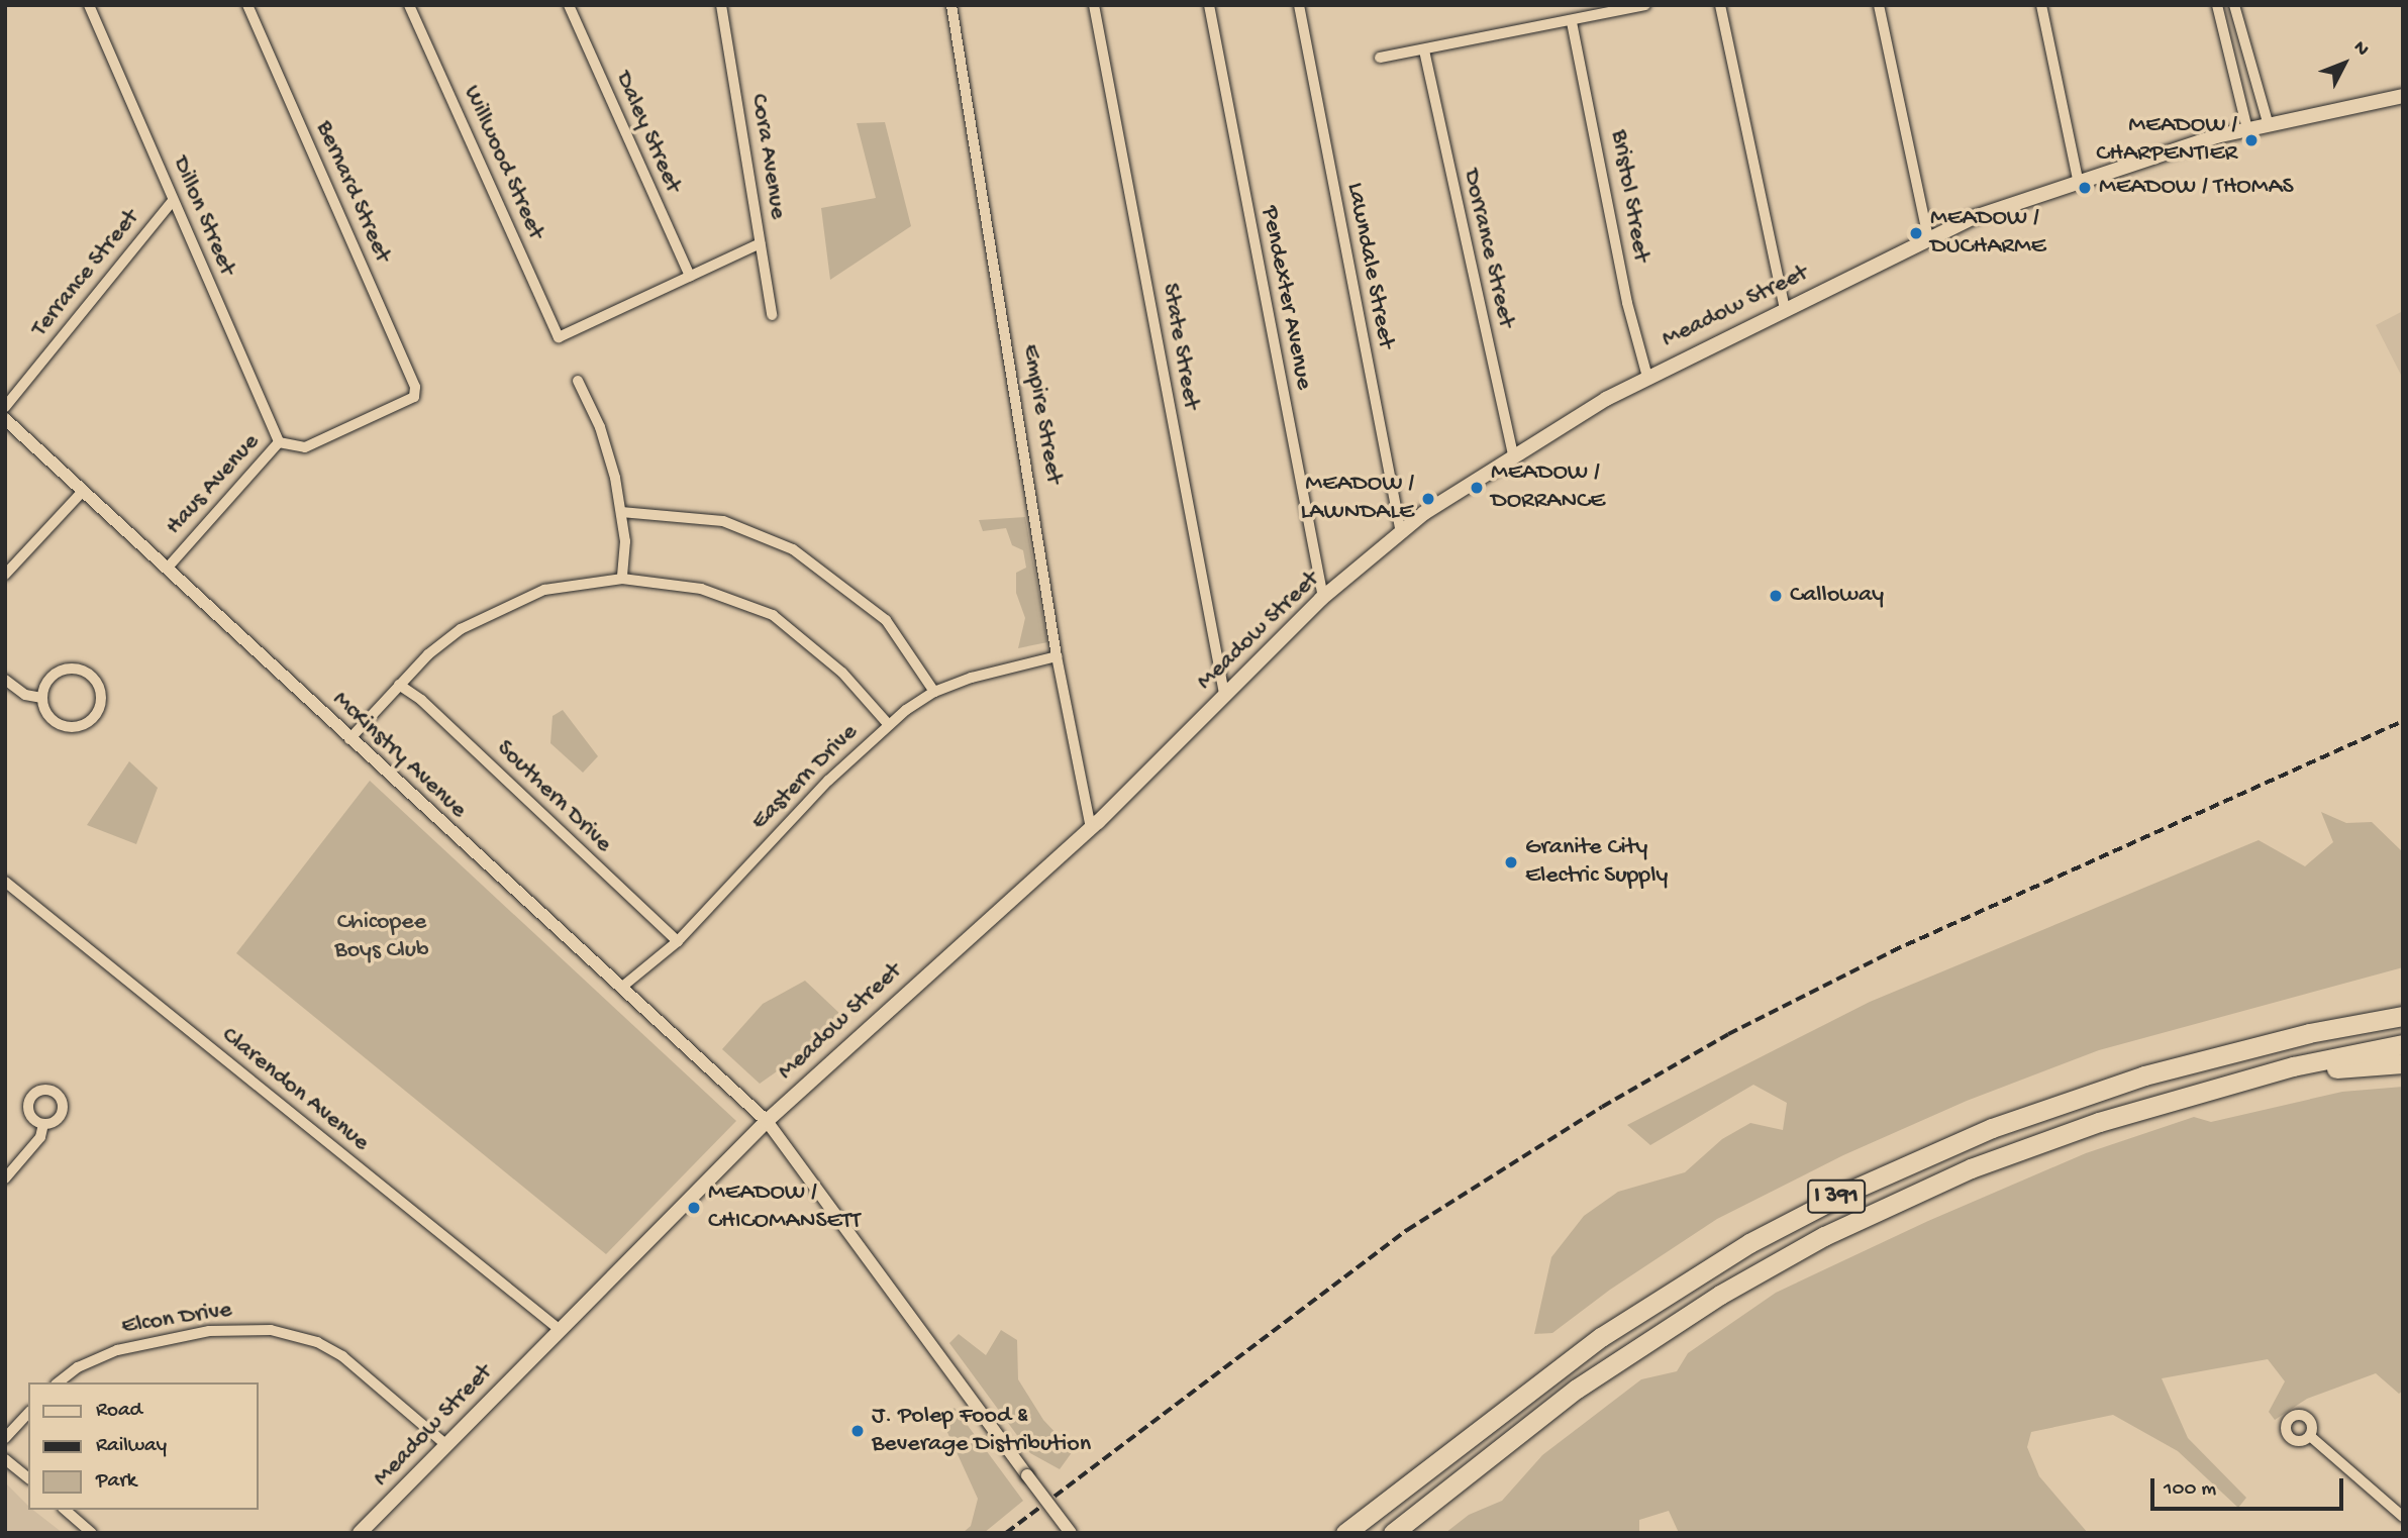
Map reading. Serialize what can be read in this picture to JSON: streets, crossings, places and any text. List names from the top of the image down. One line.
{"streets":{"highway":["I 391"],"main road":["Meadow Street"],"street":["Daley Street","Cora Avenue","Willwood Street","Bernard Street","Bristol Street","Dillon Street","Dorrance Street","Lawndale Street","Terrance Street","Pendexter Avenue","State Street","Empire Street","Haus Avenue","McKinstry Avenue","Eastern Drive","Southern Drive","Clarendon Avenue","Elcon Drive"]},"crossings":[["Daley Street","Willwood Street"],["Bernard Street","Haus Avenue"],["Bristol Street","Meadow Street"],["Dillon Street","Terrance Street"],["Dillon Street","Haus Avenue"],["Dorrance Street","Meadow Street"],["Lawndale Street","Meadow Street"],["Pendexter Avenue","Meadow Street"],["Meadow Street","State Street"],["Meadow Street","Empire Street"],["Meadow Street","McKinstry Avenue"],["Meadow Street","Clarendon Avenue"],["Meadow Street","Elcon Drive"],["Empire Street","Eastern Drive"],["Haus Avenue","McKinstry Avenue"],["McKinstry Avenue","Eastern Drive"],["Eastern Drive","Southern Drive"]],"parks":["Chicopee Boys Club"],"places":["MEADOW / CHARPENTIER","MEADOW / THOMAS","MEADOW / DUCHARME","MEADOW / DORRANCE","MEADOW / LAWNDALE","Calloway","Granite City Electric Supply","MEADOW / CHICOMANSETT","J. Polep Food & Beverage Distribution"],"legend":["Road","Railway","Park"],"scale_bar":"100 m","north":"top right"}
